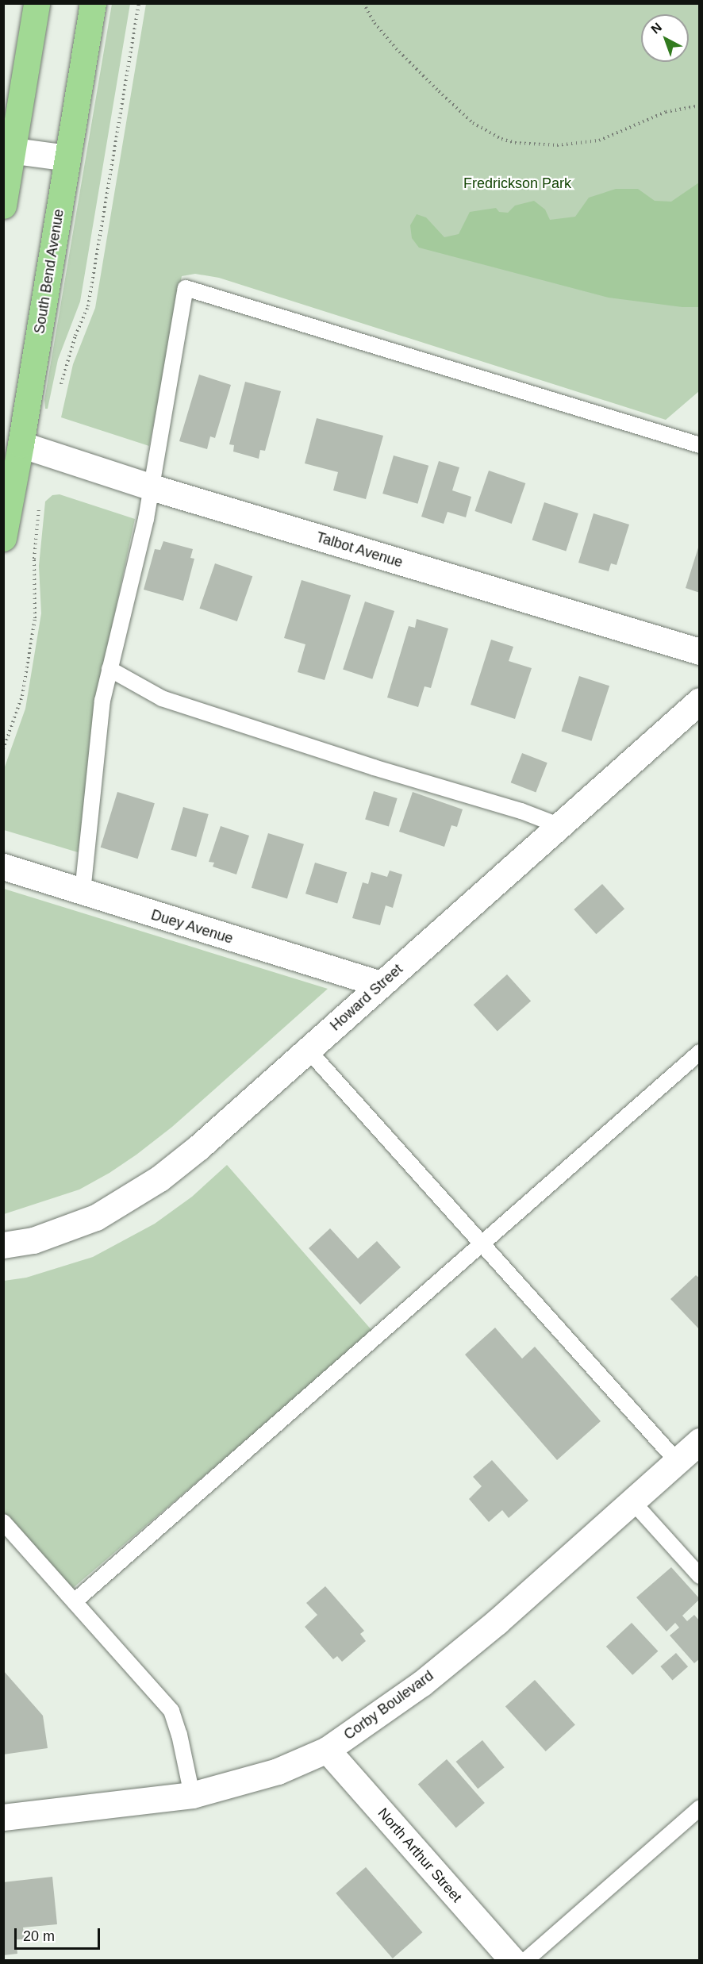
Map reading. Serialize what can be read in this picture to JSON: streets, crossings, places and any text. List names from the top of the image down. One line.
{"streets":{"main road":["South Bend Avenue"],"street":["Talbot Avenue","Duey Avenue","Howard Street","Corby Boulevard","North Arthur Street"]},"crossings":[["South Bend Avenue","Talbot Avenue"],["Duey Avenue","Howard Street"],["Corby Boulevard","North Arthur Street"]],"parks":["Fredrickson Park"],"scale_bar":"20 m","north":"top left"}
